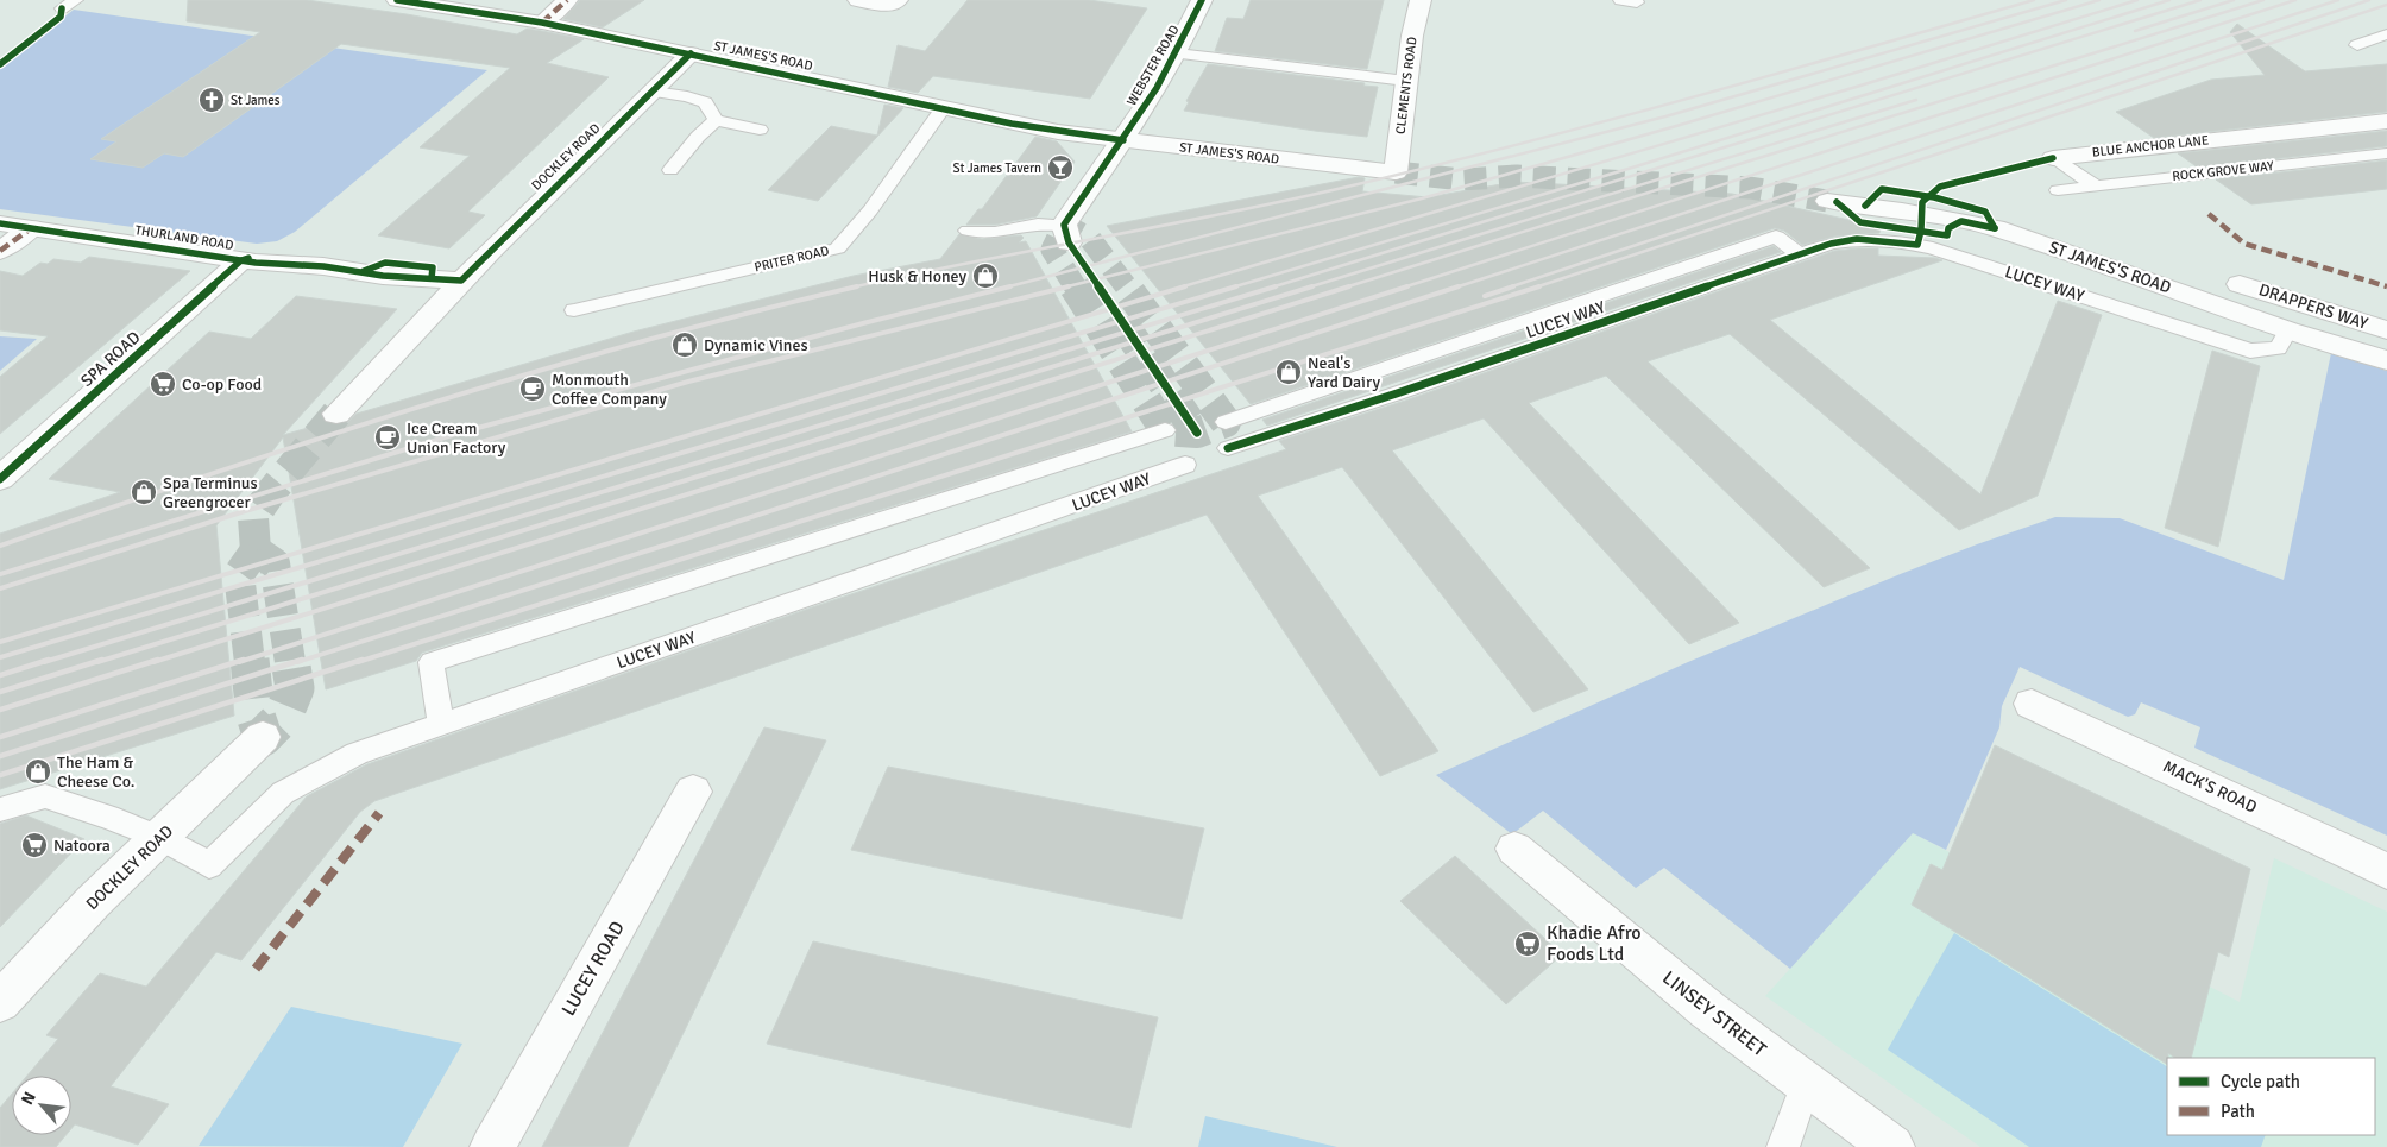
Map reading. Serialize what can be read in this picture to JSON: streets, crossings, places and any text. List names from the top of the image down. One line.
{"streets":{"street":["ST JAMES'S ROAD","WEBSTER ROAD","CLEMENTS ROAD","BLUE ANCHOR LANE","DOCKLEY ROAD","THURLAND ROAD","DRAPPERS WAY","SPA ROAD","MACK'S ROAD","LUCEY ROAD","LINSEY STREET"],"lane":["ROCK GROVE WAY","PRITER ROAD","LUCEY WAY"]},"crossings":[["ST JAMES'S ROAD","WEBSTER ROAD"],["ST JAMES'S ROAD","CLEMENTS ROAD"],["ST JAMES'S ROAD","DOCKLEY ROAD"],["ST JAMES'S ROAD","PRITER ROAD"],["ST JAMES'S ROAD","LUCEY WAY"],["DOCKLEY ROAD","THURLAND ROAD"],["DOCKLEY ROAD","LUCEY WAY"],["THURLAND ROAD","SPA ROAD"]],"places":{"church":["St James"],"bar":["St James Tavern"],"shop":["Husk & Honey","Dynamic Vines","Neal's Yard Dairy","Spa Terminus Greengrocer","The Ham & Cheese Co."],"supermarket":["Co-op Food","Natoora","Khadie Afro Foods Ltd"],"cafe":["Monmouth Coffee Company","Ice Cream Union Factory"]},"legend":["Cycle path","Path"],"north":"top left"}
